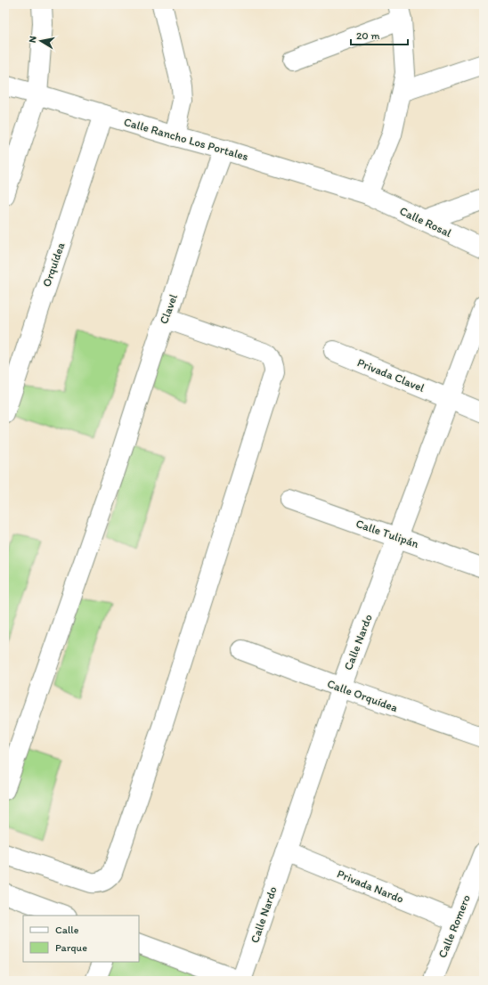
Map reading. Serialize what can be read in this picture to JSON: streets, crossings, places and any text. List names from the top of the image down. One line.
{"streets":{"street":["Calle Rancho Los Portales","Calle Rosal","Orquídea","Clavel","Privada Clavel","Calle Tulipán","Calle Nardo","Calle Orquídea","Privada Nardo","Calle Romero"]},"crossings":[["Calle Rancho Los Portales","Calle Rosal"],["Calle Rancho Los Portales","Orquídea"],["Calle Rancho Los Portales","Clavel"],["Privada Clavel","Calle Nardo"],["Calle Tulipán","Calle Nardo"],["Calle Nardo","Calle Orquídea"],["Calle Nardo","Privada Nardo"],["Privada Nardo","Calle Romero"]],"legend":["Calle","Parque"],"scale_bar":"20 m","north":"left"}
